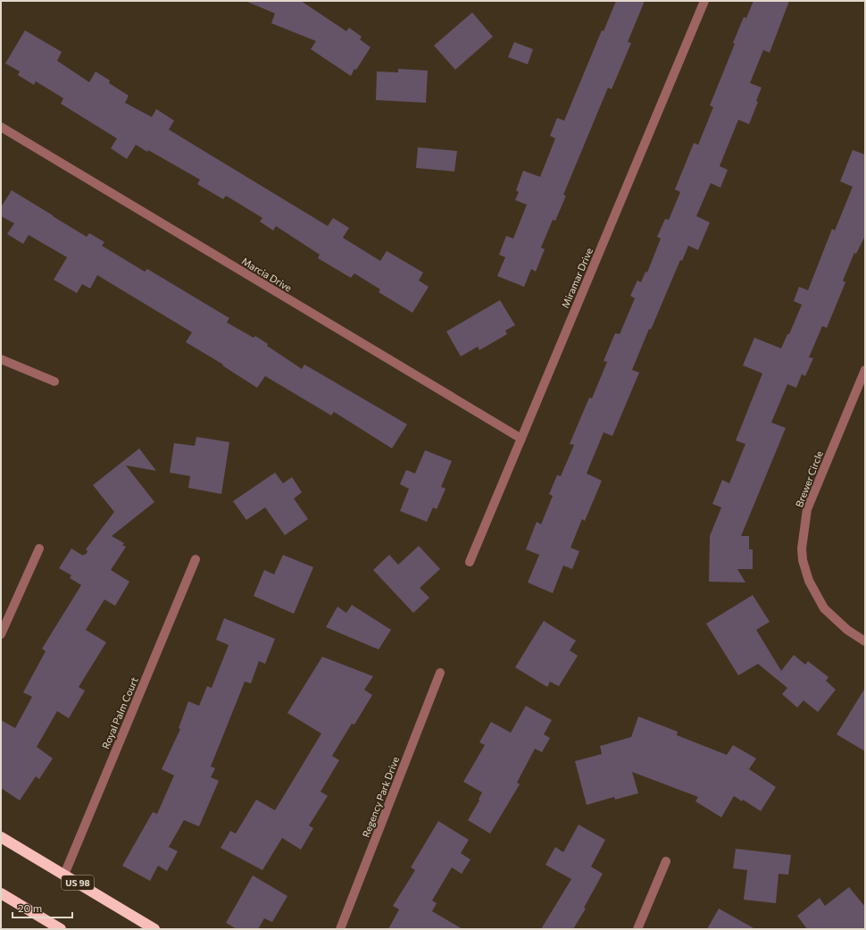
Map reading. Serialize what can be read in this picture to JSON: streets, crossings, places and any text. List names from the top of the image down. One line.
{"streets":{"highway":["US 98"],"street":["Marcia Drive","Miramar Drive","Brewer Circle","Royal Palm Court","Regency Park Drive"]},"crossings":[["Marcia Drive","Miramar Drive"],["Royal Palm Court","US 98"]],"scale_bar":"20 m"}
